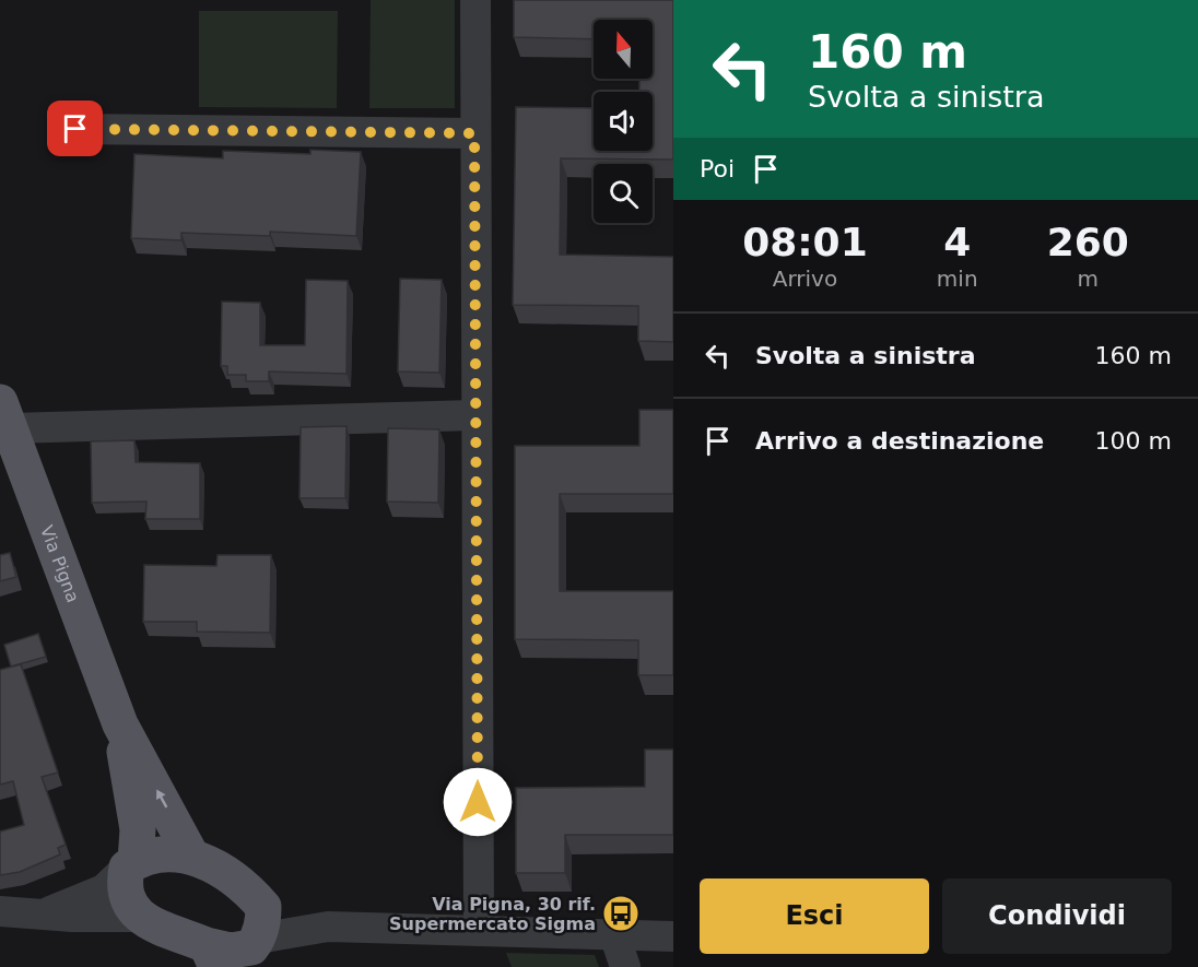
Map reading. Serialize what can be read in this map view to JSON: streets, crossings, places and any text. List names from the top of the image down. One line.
{"streets":{"main road":["Via Pigna"]},"places":{"bus stop":["Via Pigna, 30 rif. Supermercato Sigma"]},"north":"top","page":{"turn":["160 m","Svolta a sinistra"],"then":"Poi","eta":["08:01","Arrivo","4","min","260","m"],"list":[{"name":"Svolta a sinistra","value":"160 m"},{"name":"Arrivo a destinazione","value":"100 m"}],"buttons":["Esci","Condividi"]}}
